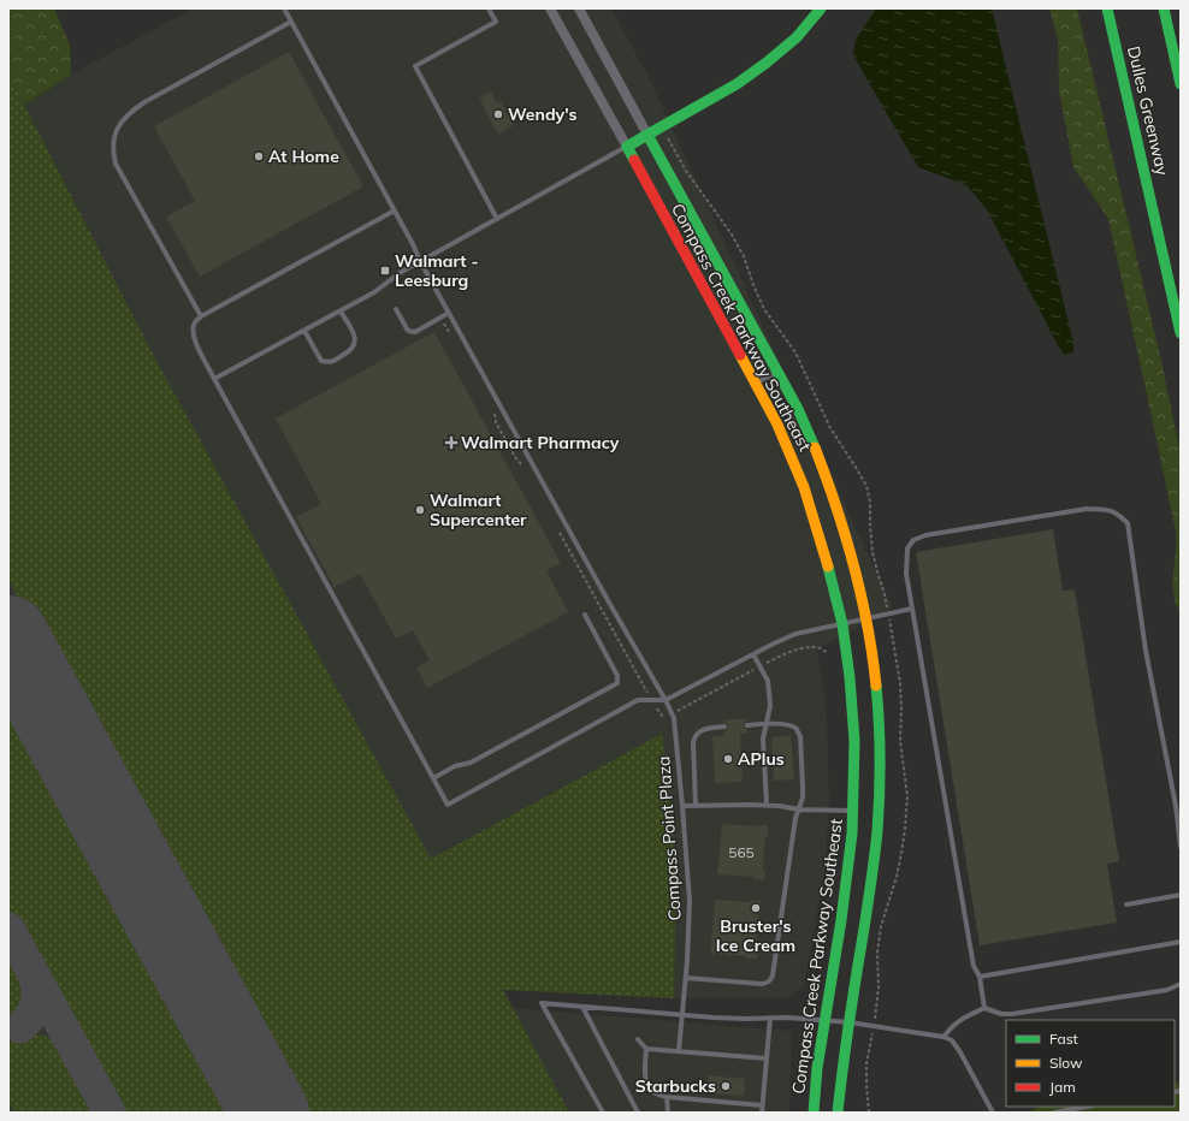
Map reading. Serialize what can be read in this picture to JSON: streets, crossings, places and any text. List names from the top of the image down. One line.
{"streets":{"main road":["Dulles Greenway","Compass Creek Parkway Southeast"],"lane":["Compass Point Plaza"]},"places":{"other":["Wendy's","At Home","Walmart Supercenter","APlus","Bruster's Ice Cream","Starbucks"],"transit":["Walmart - Leesburg"],"health":["Walmart Pharmacy"]},"house_numbers":["565"],"legend":["Fast","Slow","Jam"]}
